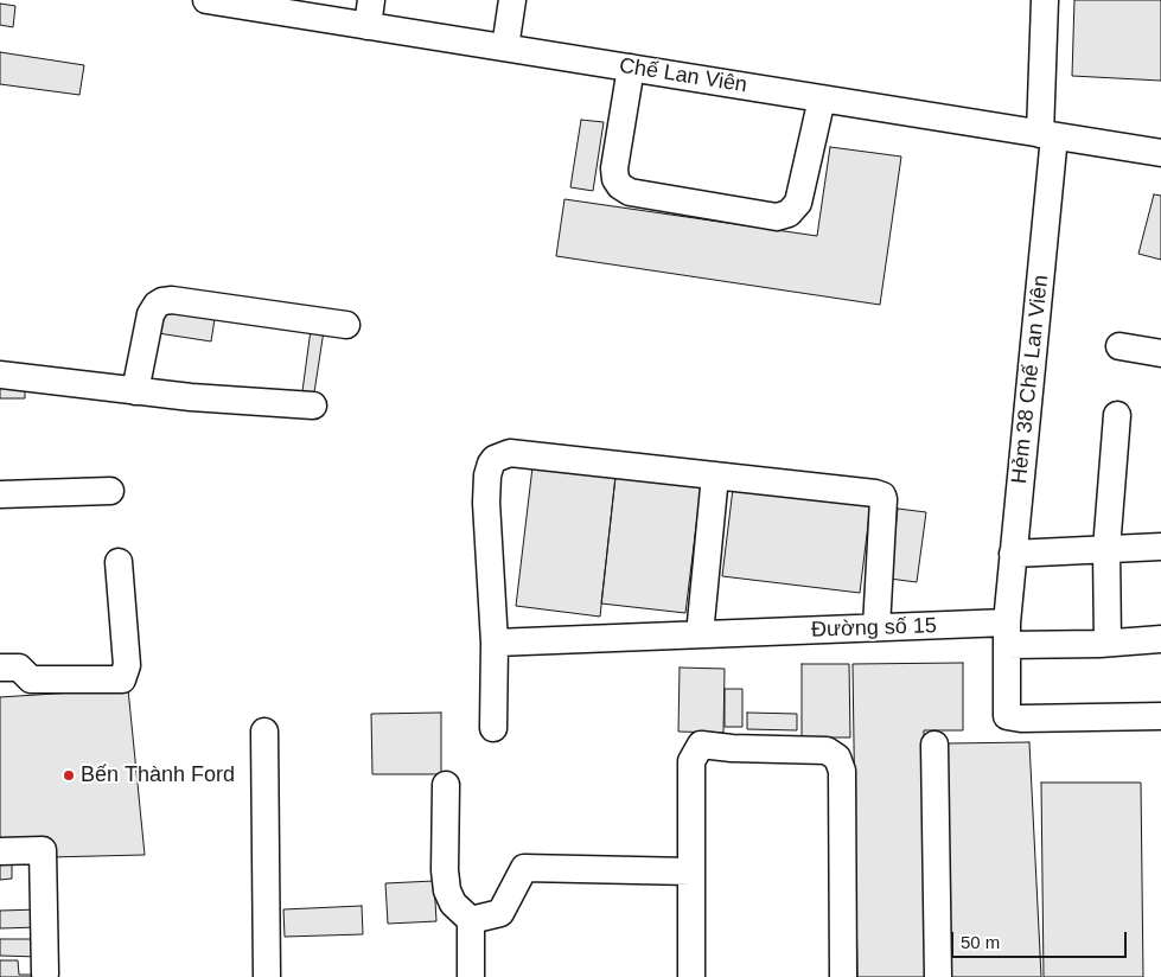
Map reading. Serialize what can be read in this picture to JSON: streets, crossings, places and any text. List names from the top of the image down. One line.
{"streets":{"street":["Chế Lan Viên","Hẻm 38 Chế Lan Viên","Đường số 15"]},"crossings":[["Chế Lan Viên","Hẻm 38 Chế Lan Viên"],["Hẻm 38 Chế Lan Viên","Đường số 15"]],"places":["Bến Thành Ford"],"scale_bar":"50 m"}
